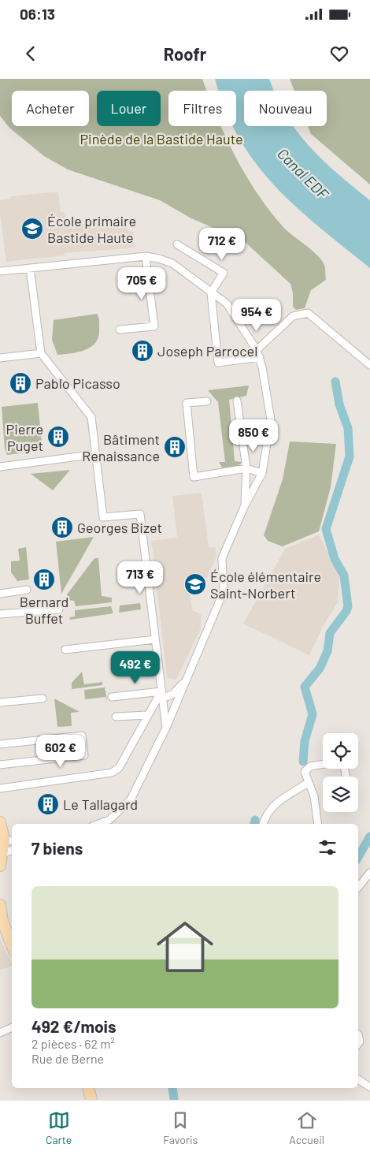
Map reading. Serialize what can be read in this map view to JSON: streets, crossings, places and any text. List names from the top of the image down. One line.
{"water":["Canal EDF"],"parks":["Pinède de la Bastide Haute"],"places":{"school or university":["École primaire Bastide Haute","École élémentaire Saint-Norbert"],"building":["Joseph Parrocel","Pablo Picasso","Pierre Puget","Bâtiment Renaissance","Georges Bizet","Bernard Buffet","Le Tallagard"]},"page":{"status":"06:13","header":"Roofr","chip":["Acheter","Louer","Filtres","Nouveau"],"price":["712 €","705 €","954 €","850 €","713 €","492 €","602 €"],"heading":"7 biens","list":[{"name":"492 €/mois","note":"2 pièces · 62 m² · Rue de Berne"}],"tabs":["Carte","Favoris","Accueil"]}}
